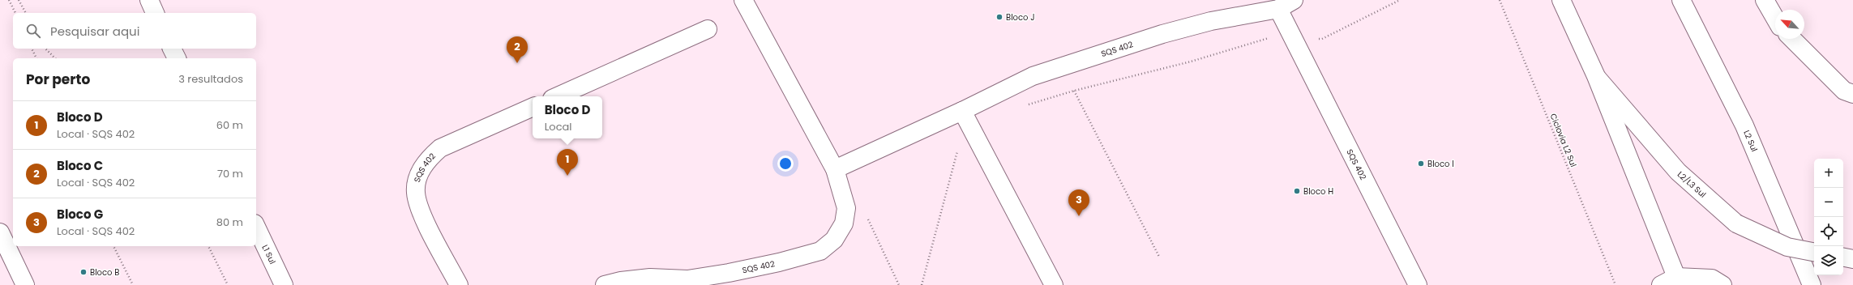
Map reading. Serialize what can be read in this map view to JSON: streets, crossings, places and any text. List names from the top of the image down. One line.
{"streets":{"street":["SQS 402","L2 Sul","L2/L3 Sul","L1 Sul"],"path":["Ciclovia L2 Sul"]},"places":["Bloco J","Bloco I","Bloco H","Bloco B"],"north":"top left","page":{"search":"Pesquisar aqui","pins":["2","1","3"],"heading":["Por perto","3 resultados"],"popup":["Bloco D","Local"],"list":[{"mark":"1","name":"Bloco D","note":"Local · SQS 402","value":"60 m"},{"mark":"2","name":"Bloco C","note":"Local · SQS 402","value":"70 m"},{"mark":"3","name":"Bloco G","note":"Local · SQS 402","value":"80 m"}],"map_buttons":["+","−"]}}
